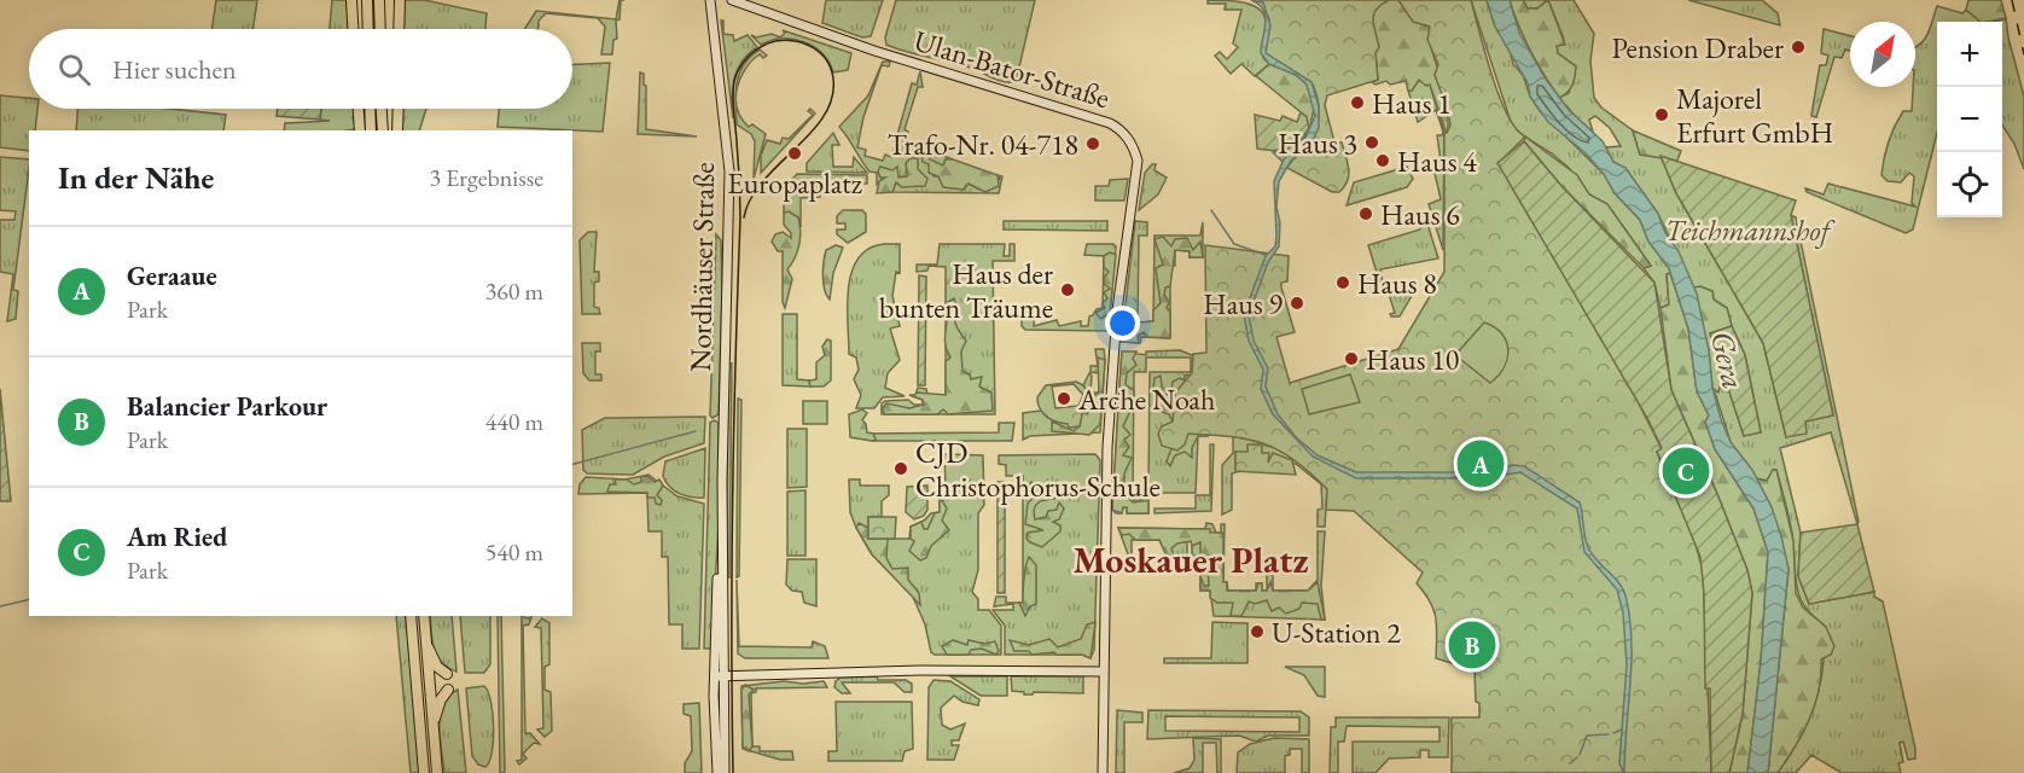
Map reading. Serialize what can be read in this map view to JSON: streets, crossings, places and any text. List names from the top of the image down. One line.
{"streets":{"street":["Ulan-Bator-Straße","Nordhäuser Straße"]},"districts":["Moskauer Platz"],"water":["Gera"],"parks":["Teichmannshof"],"places":["Pension Draber","Haus 1","Majorel Erfurt GmbH","Haus 3","Trafo-Nr. 04-718","Europaplatz","Haus 4","Haus 6","Haus 8","Haus der bunten Träume","Haus 9","Haus 10","Arche Noah","CJD Christophorus-Schule","U-Station 2"],"north":"top right","page":{"map_buttons":["+","−"],"search":"Hier suchen","heading":["In der Nähe","3 Ergebnisse"],"list":[{"mark":"A","name":"Geraaue","note":"Park","value":"360 m"},{"mark":"B","name":"Balancier Parkour","note":"Park","value":"440 m"},{"mark":"C","name":"Am Ried","note":"Park","value":"540 m"}],"pins":["A","C","B"]}}
